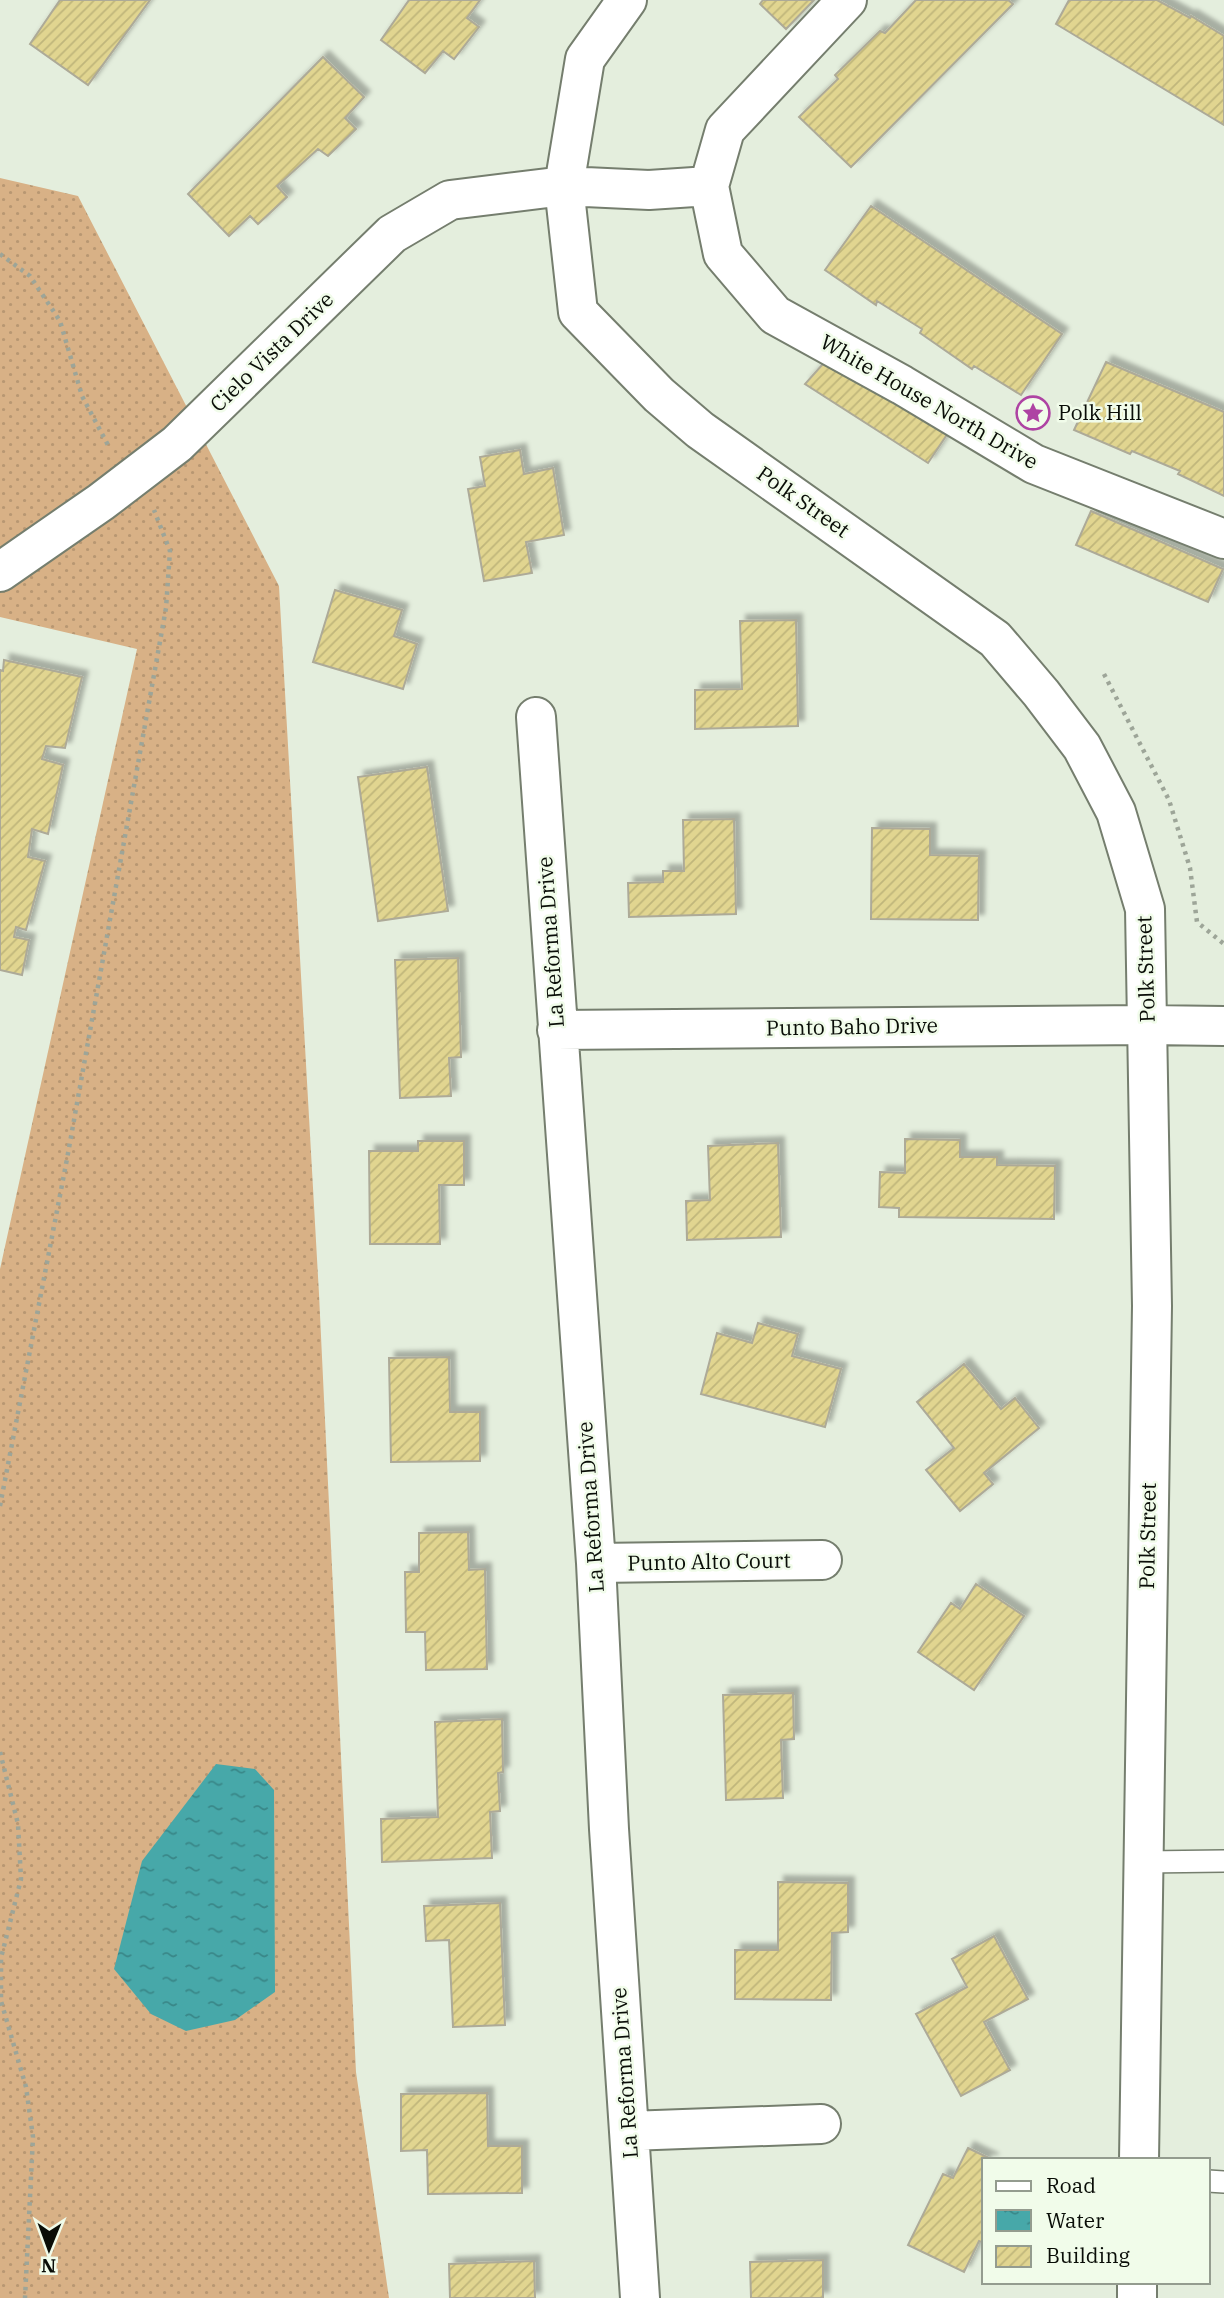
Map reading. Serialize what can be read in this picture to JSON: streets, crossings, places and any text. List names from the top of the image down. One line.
{"streets":{"street":["Cielo Vista Drive","White House North Drive","Polk Street","La Reforma Drive","Punto Baho Drive","Punto Alto Court"]},"crossings":[["Cielo Vista Drive","White House North Drive"],["Cielo Vista Drive","Polk Street"],["Polk Street","Punto Baho Drive"],["La Reforma Drive","Punto Baho Drive"],["La Reforma Drive","Punto Alto Court"]],"places":{"place":["Polk Hill"]},"legend":["Road","Water","Building"],"north":"bottom"}
